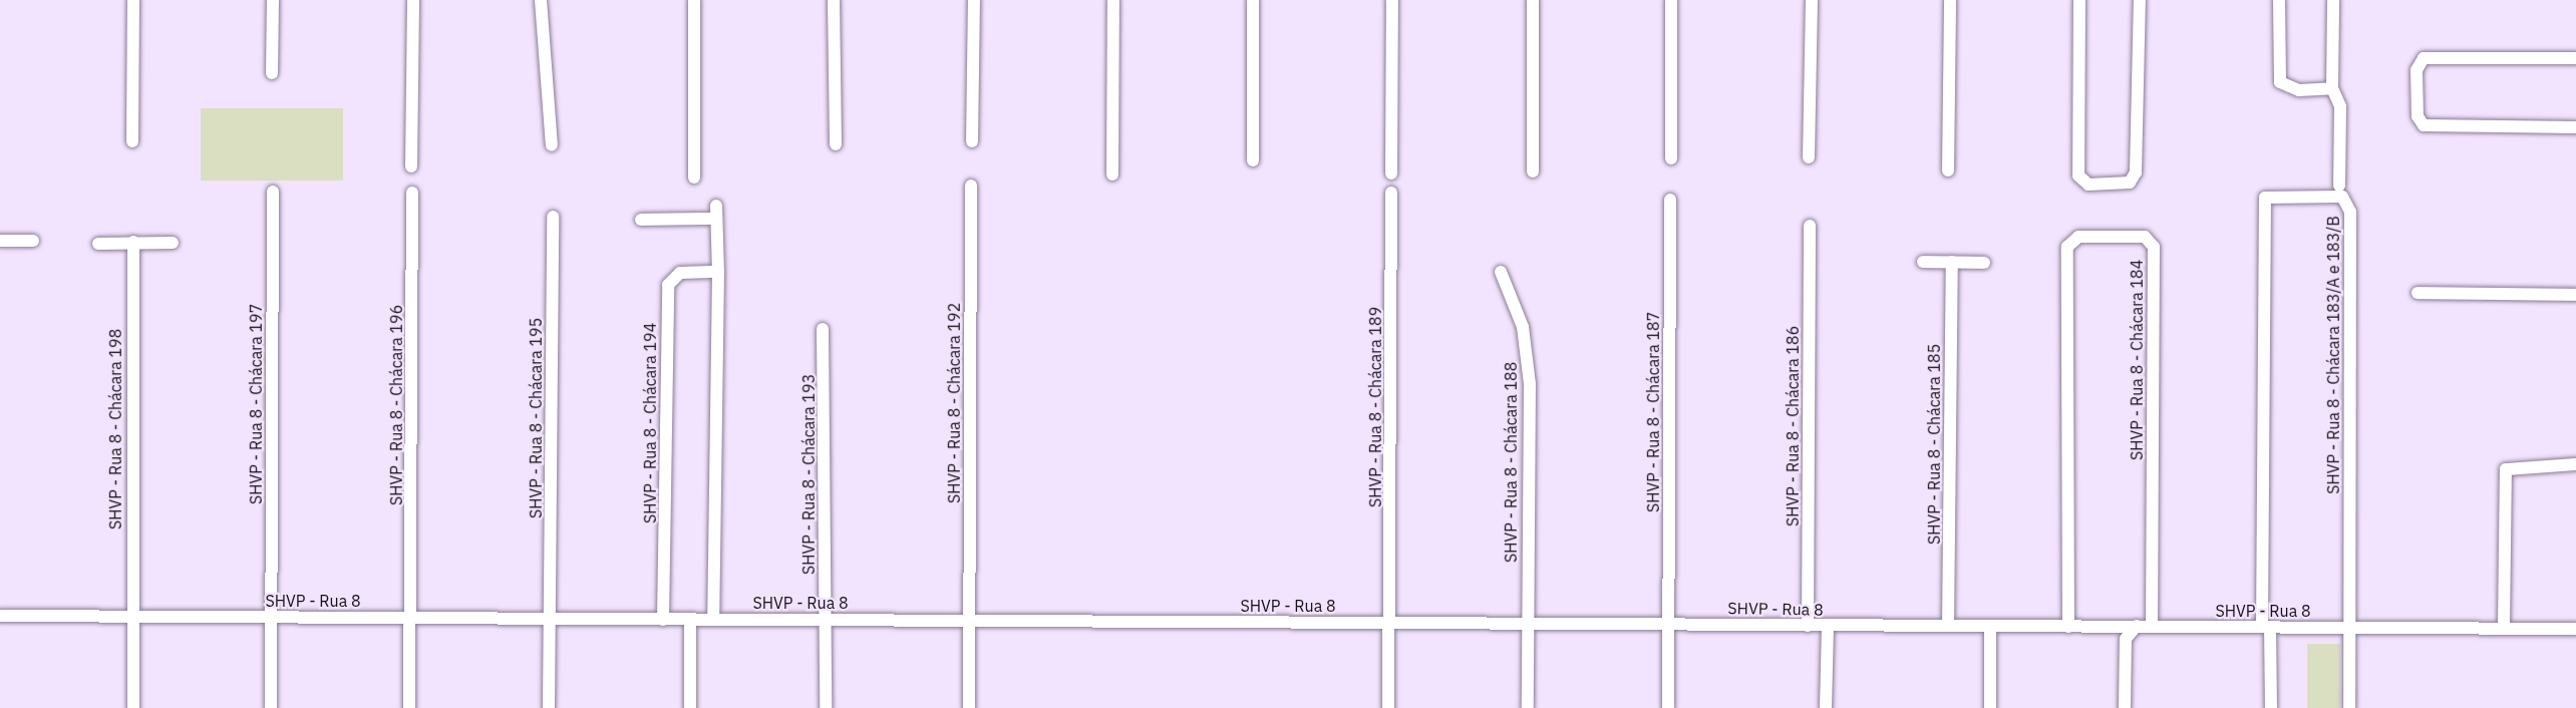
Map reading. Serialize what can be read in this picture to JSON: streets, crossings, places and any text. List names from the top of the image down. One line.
{"streets":{"street":["SHVP - Rua 8 - Chácara 183/A e 183/B","SHVP - Rua 8 - Chácara 184","SHVP - Rua 8 - Chácara 192","SHVP - Rua 8 - Chácara 197","SHVP - Rua 8 - Chácara 196","SHVP - Rua 8 - Chácara 189","SHVP - Rua 8 - Chácara 187","SHVP - Rua 8 - Chácara 195","SHVP - Rua 8 - Chácara 194","SHVP - Rua 8 - Chácara 186","SHVP - Rua 8 - Chácara 198","SHVP - Rua 8 - Chácara 185","SHVP - Rua 8 - Chácara 188","SHVP - Rua 8 - Chácara 193","SHVP - Rua 8"]},"crossings":[["SHVP - Rua 8 - Chácara 183/A e 183/B","SHVP - Rua 8"],["SHVP - Rua 8 - Chácara 184","SHVP - Rua 8"],["SHVP - Rua 8 - Chácara 192","SHVP - Rua 8"],["SHVP - Rua 8 - Chácara 197","SHVP - Rua 8"],["SHVP - Rua 8 - Chácara 196","SHVP - Rua 8"],["SHVP - Rua 8 - Chácara 189","SHVP - Rua 8"],["SHVP - Rua 8 - Chácara 187","SHVP - Rua 8"],["SHVP - Rua 8 - Chácara 195","SHVP - Rua 8"],["SHVP - Rua 8 - Chácara 194","SHVP - Rua 8"],["SHVP - Rua 8 - Chácara 186","SHVP - Rua 8"],["SHVP - Rua 8 - Chácara 198","SHVP - Rua 8"],["SHVP - Rua 8 - Chácara 185","SHVP - Rua 8"],["SHVP - Rua 8 - Chácara 188","SHVP - Rua 8"],["SHVP - Rua 8 - Chácara 193","SHVP - Rua 8"]]}
